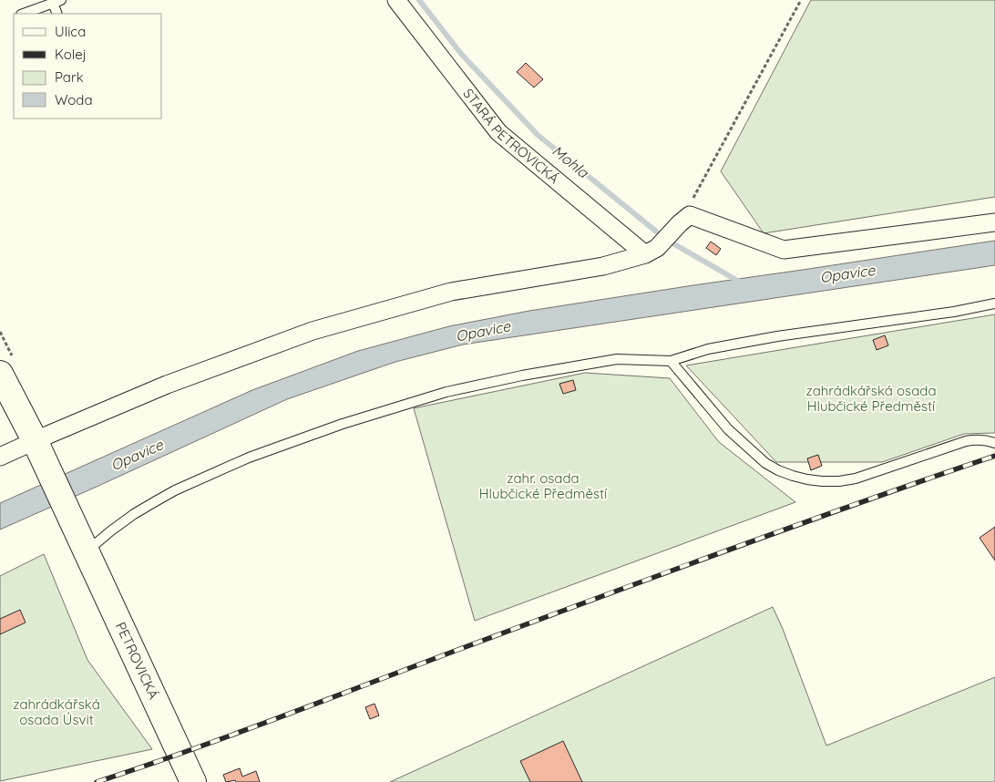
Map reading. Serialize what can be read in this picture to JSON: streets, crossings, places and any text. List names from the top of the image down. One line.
{"streets":{"main road":["PETROVICKÁ"],"street":["STARÁ PETROVICKÁ"]},"water":["Mohla","Opavice"],"parks":["zahrádkářská osada Hlubčické Předměstí","zahr. osada Hlubčické Předměstí","zahrádkářská osada Úsvit"],"legend":["Ulica","Kolej","Park","Woda"]}
